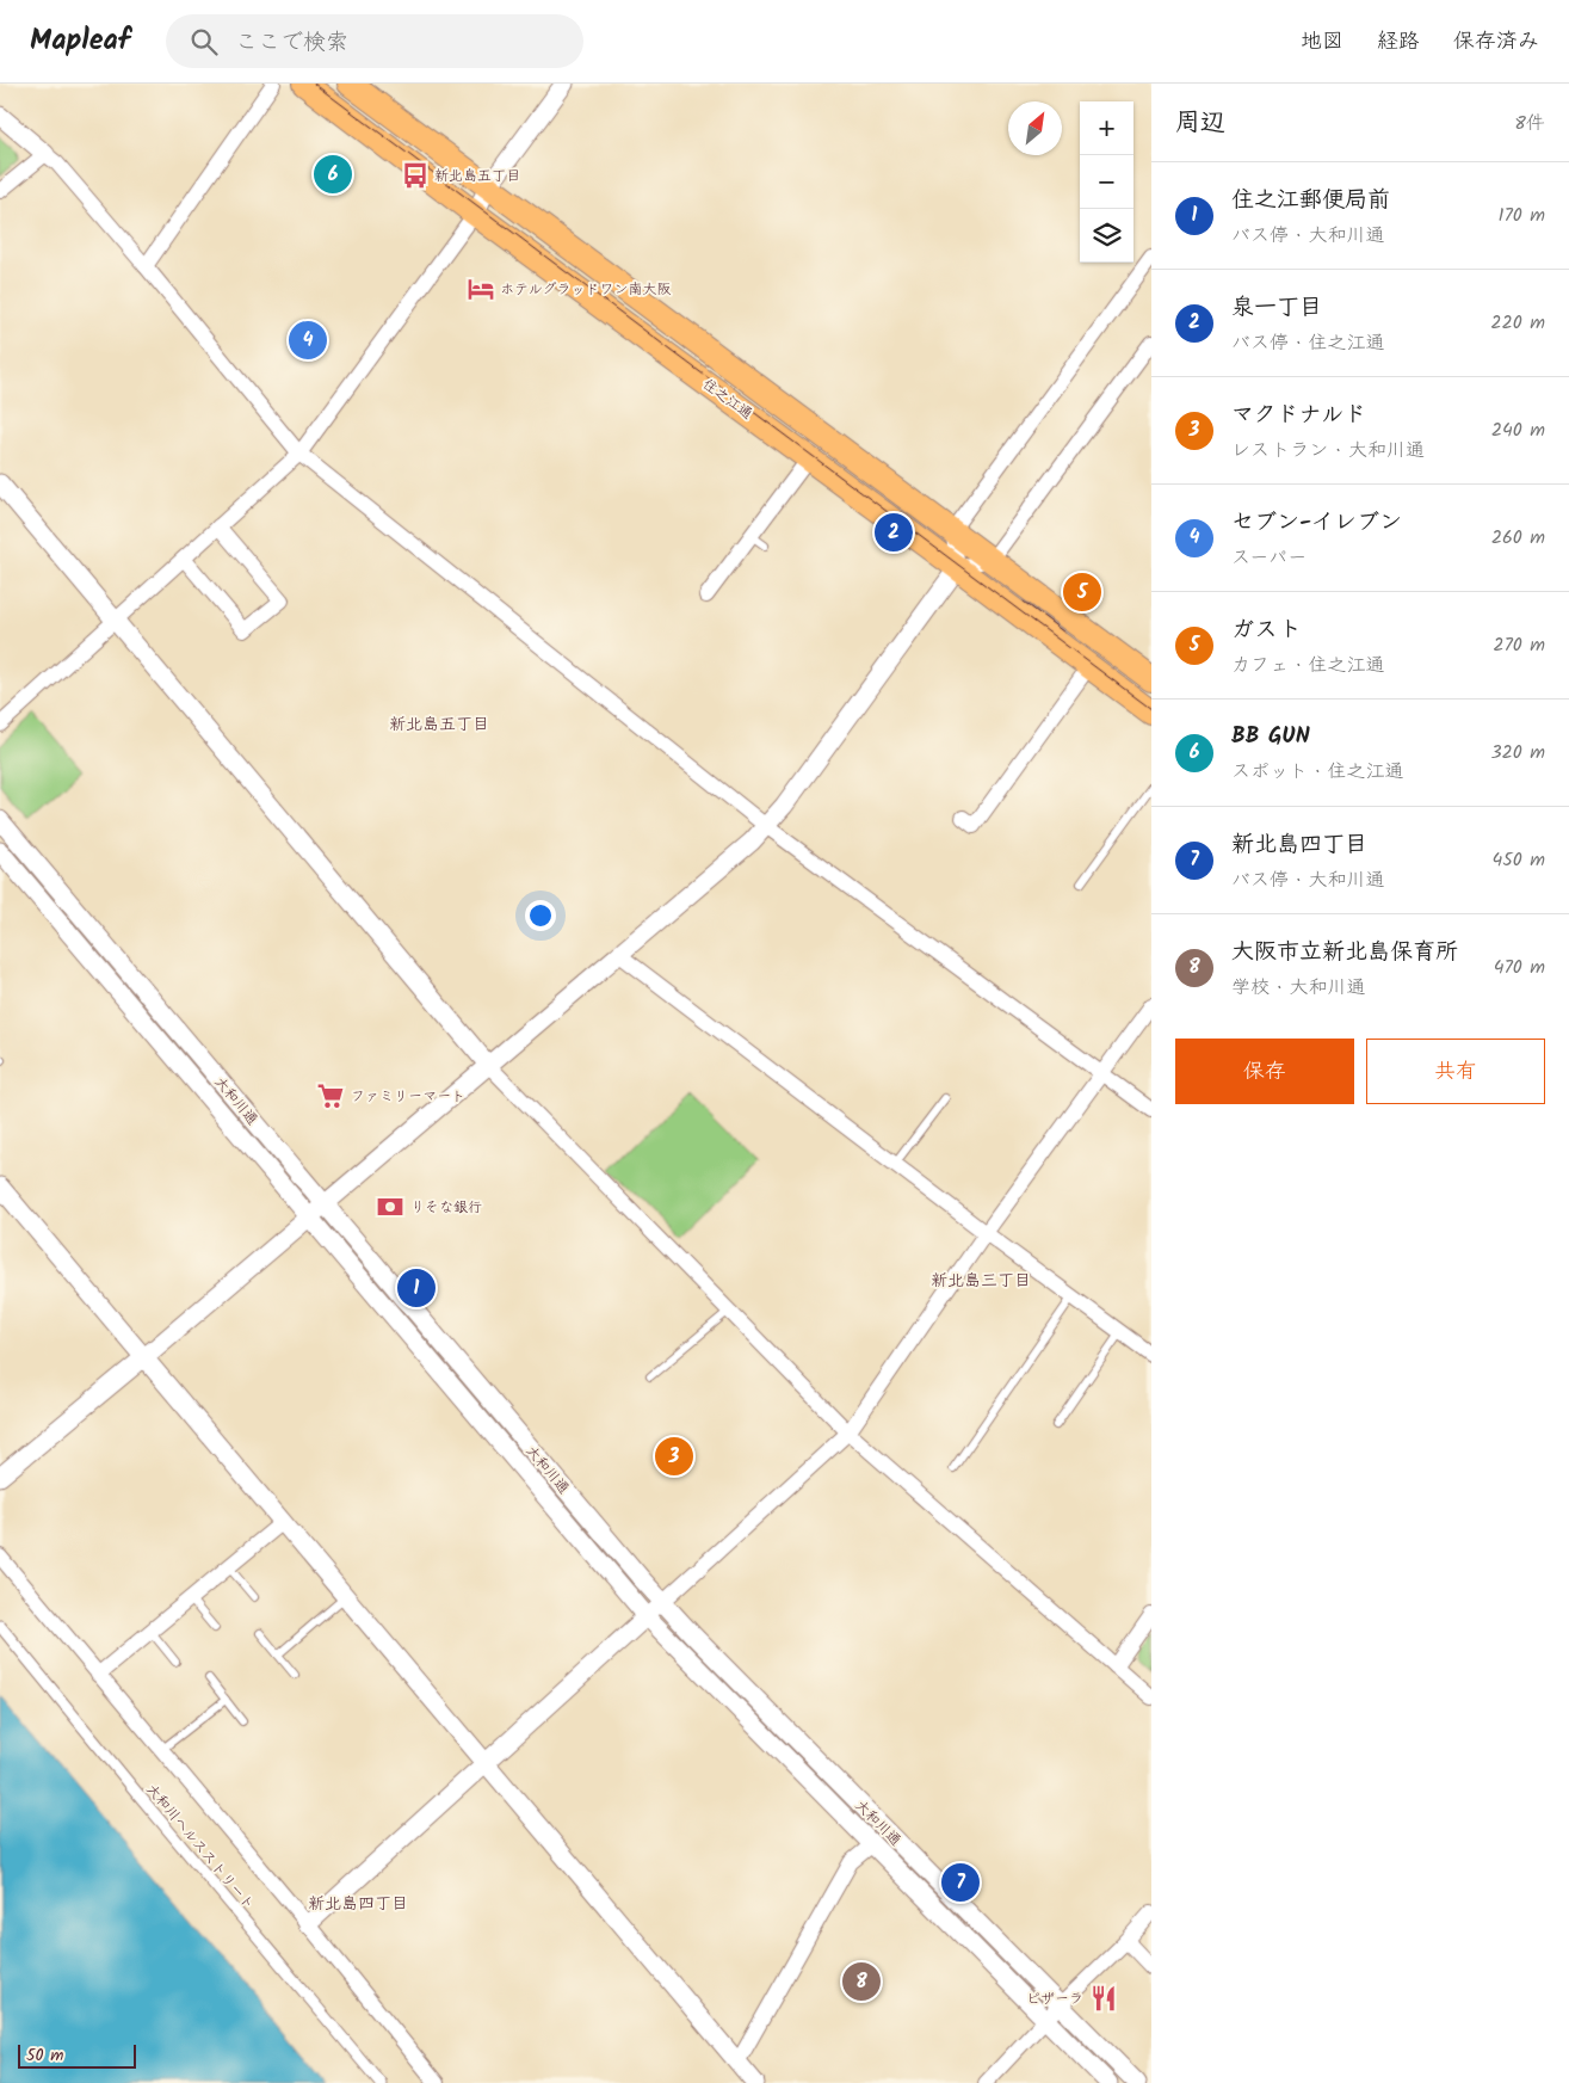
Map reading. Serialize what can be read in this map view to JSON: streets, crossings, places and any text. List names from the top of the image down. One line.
{"streets":{"main road":["住之江通"],"street":["大和川通","大和川ヘルスストリート"]},"districts":["新北島五丁目","新北島三丁目","新北島四丁目"],"places":{"bus stop":["新北島五丁目"],"hotel":["ホテルグラッドワン南大阪"],"supermarket":["ファミリーマート"],"bank":["りそな銀行"],"restaurant":["ピザーラ"]},"scale_bar":"50 m","north":"top right","page":{"header":"Mapleaf","search":"ここで検索","nav":["地図","経路","保存済み"],"heading":["周辺","8件"],"map_buttons":["+","−"],"pins":["6","4","2","5","1","3","7","8"],"list":[{"mark":"1","name":"住之江郵便局前","note":"バス停 · 大和川通","value":"170 m"},{"mark":"2","name":"泉一丁目","note":"バス停 · 住之江通","value":"220 m"},{"mark":"3","name":"マクドナルド","note":"レストラン · 大和川通","value":"240 m"},{"mark":"4","name":"セブン-イレブン","note":"スーパー","value":"260 m"},{"mark":"5","name":"ガスト","note":"カフェ · 住之江通","value":"270 m"},{"mark":"6","name":"BB GUN","note":"スポット · 住之江通","value":"320 m"},{"mark":"7","name":"新北島四丁目","note":"バス停 · 大和川通","value":"450 m"},{"mark":"8","name":"大阪市立新北島保育所","note":"学校 · 大和川通","value":"470 m"}],"buttons":["保存","共有"],"scale":"50 m"}}
